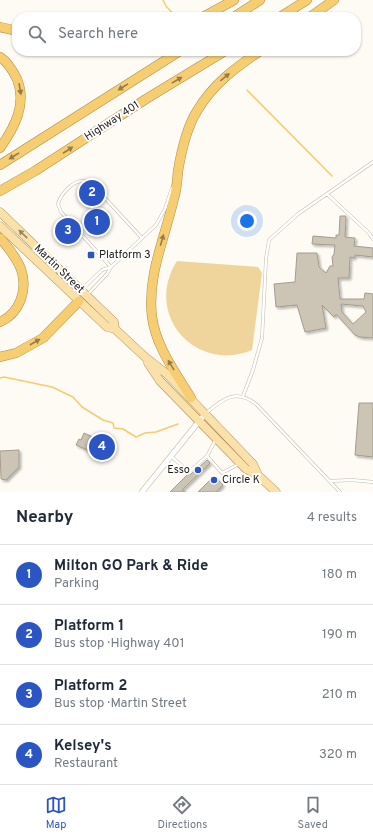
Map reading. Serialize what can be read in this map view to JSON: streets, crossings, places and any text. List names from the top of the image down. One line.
{"streets":{"highway":["Highway 401"],"main road":["Martin Street"]},"places":{"transit":["Platform 3"],"other":["Esso","Circle K"]},"page":{"search":"Search here","pins":["2","1","3","4"],"heading":["Nearby","4 results"],"list":[{"mark":"1","name":"Milton GO Park & Ride","note":"Parking","value":"180 m"},{"mark":"2","name":"Platform 1","note":"Bus stop · Highway 401","value":"190 m"},{"mark":"3","name":"Platform 2","note":"Bus stop · Martin Street","value":"210 m"},{"mark":"4","name":"Kelsey's","note":"Restaurant","value":"320 m"}],"nav":["Map","Directions","Saved"]}}
